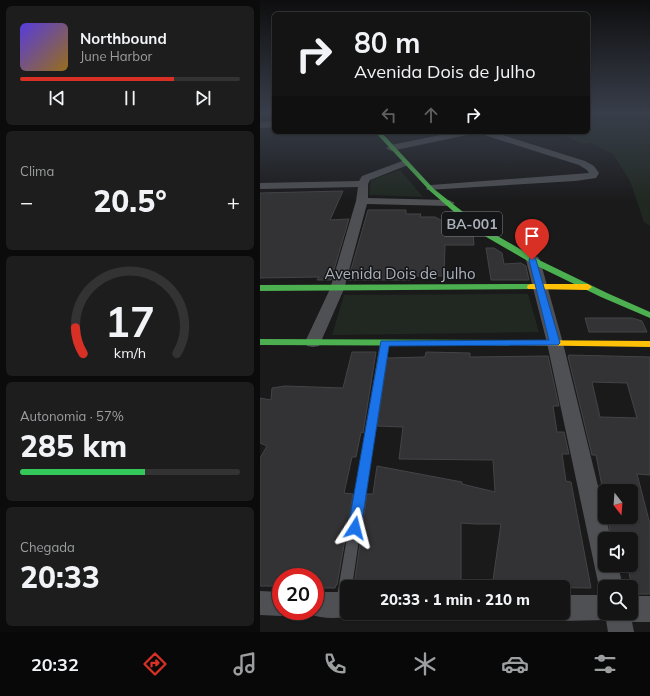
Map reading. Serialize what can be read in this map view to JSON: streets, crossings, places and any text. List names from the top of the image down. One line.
{"streets":{"street":["BA-001","Avenida Dois de Julho"]},"crossings":[["BA-001","Avenida Dois de Julho"]],"north":"bottom","page":{"turn":["80 m","Avenida Dois de Julho"],"song":["Northbound","June Harbor"],"tile":["Clima",["Autonomia · 57%","285 km"],["Chegada","20:33"]],"heat":["−","20.5°","+"],"limit":"20","trip":"20:33 · 1 min · 210 m","tabs":"20:32","gauge":["17","km/h"]}}
